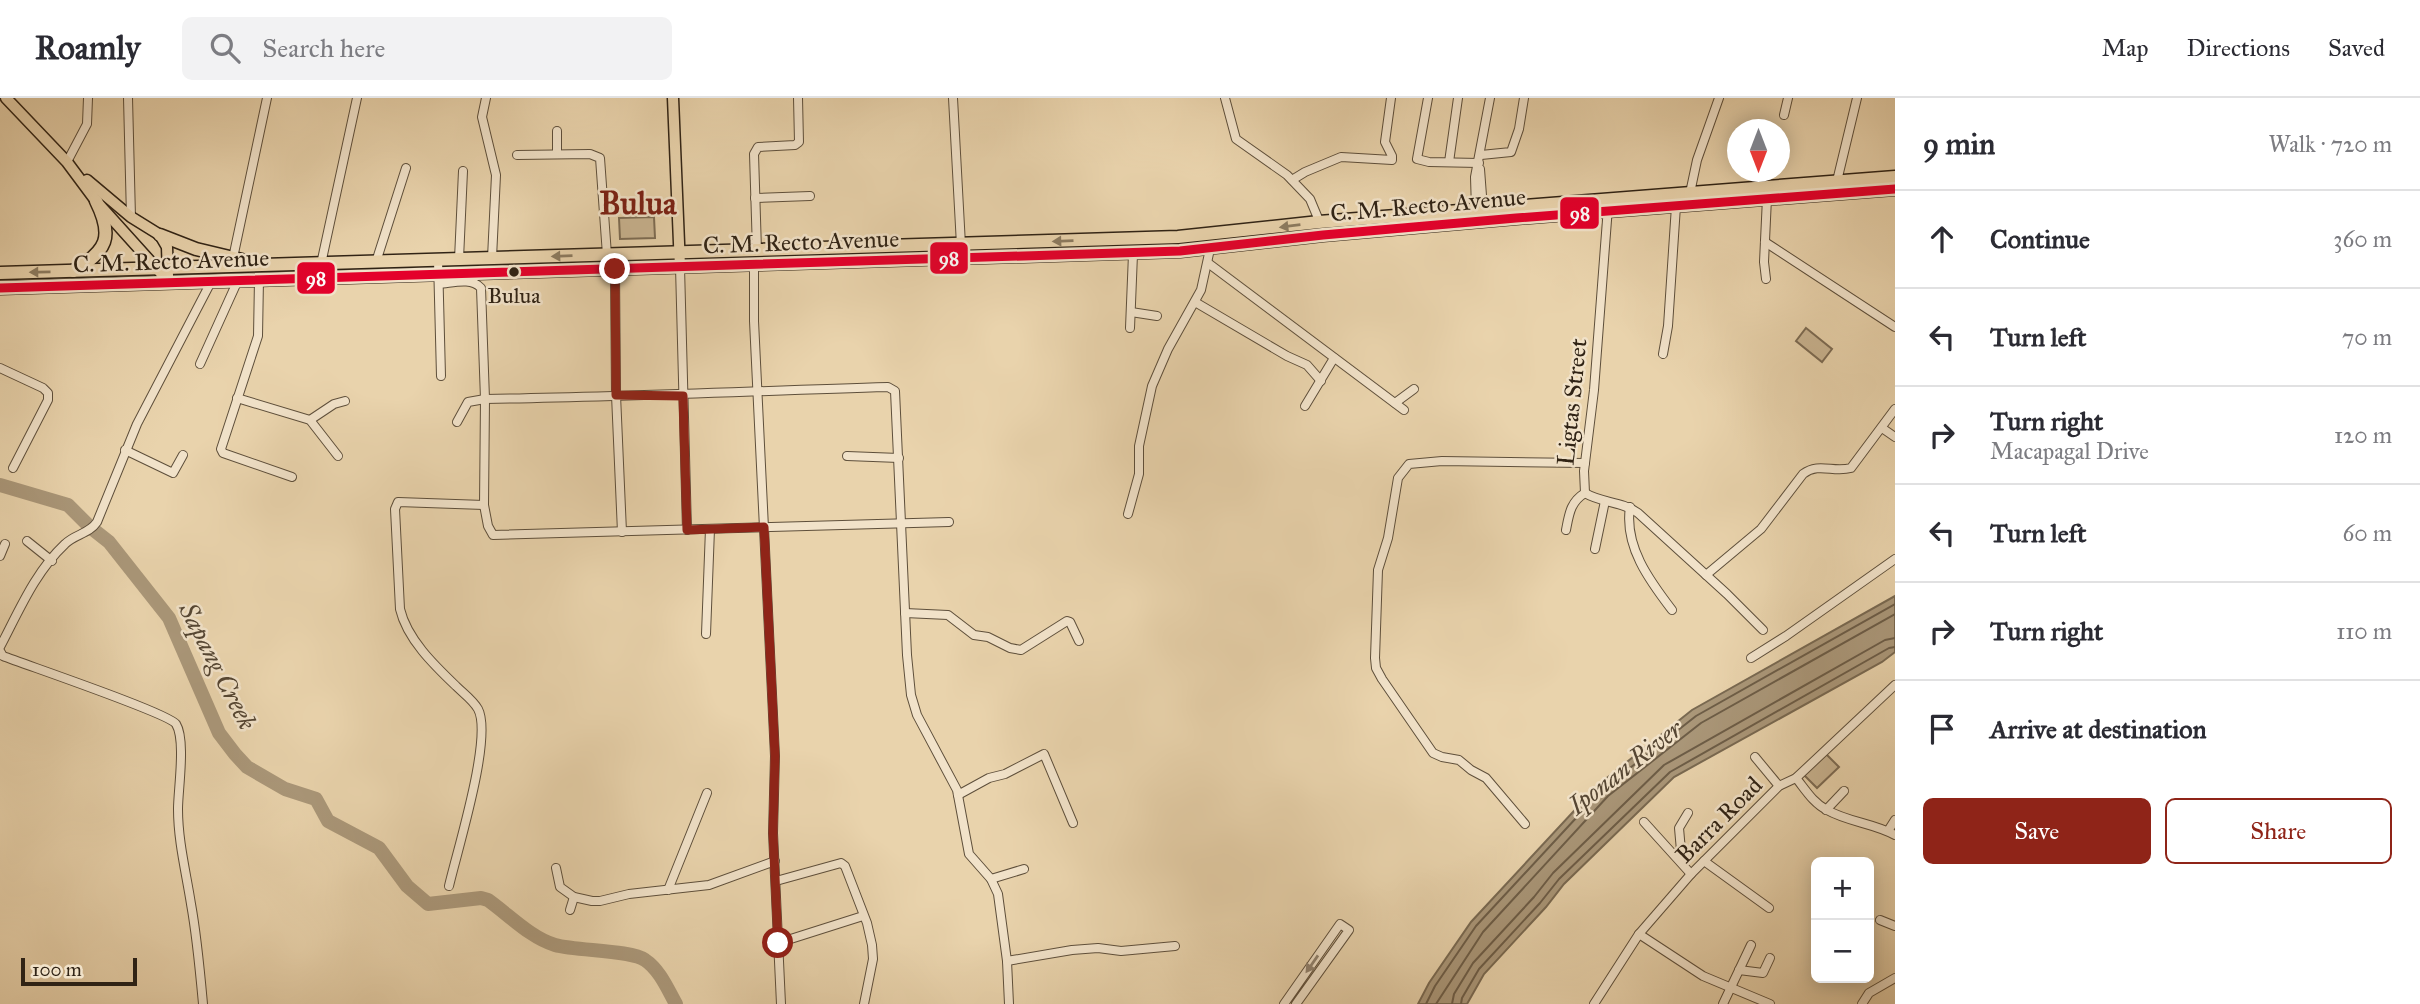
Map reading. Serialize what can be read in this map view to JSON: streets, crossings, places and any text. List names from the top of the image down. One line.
{"streets":{"highway":["C. M. Recto Avenue"],"street":["Ligtas Street","Barra Road"]},"crossings":[["C. M. Recto Avenue","Ligtas Street"]],"districts":["Bulua"],"water":["Sapang Creek","Iponan River"],"places":["Bulua"],"lines":["transit line 98"],"scale_bar":"100 m","north":"bottom","page":{"header":"Roamly","search":"Search here","nav":["Map","Directions","Saved"],"heading":["9 min","Walk · 720 m"],"list":[["Continue","360 m"],["Turn left","70 m"],["Turn right","Macapagal Drive","120 m"],["Turn left","60 m"],["Turn right","110 m"],"Arrive at destination"],"buttons":["Save","Share"],"map_buttons":["+","−"],"scale":"100 m"}}
